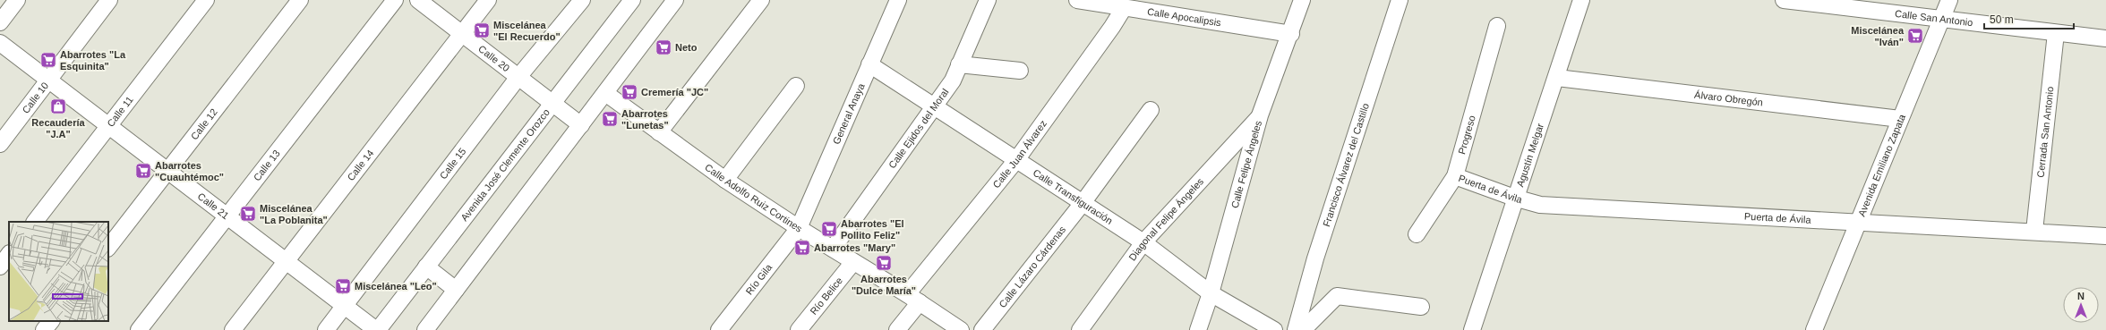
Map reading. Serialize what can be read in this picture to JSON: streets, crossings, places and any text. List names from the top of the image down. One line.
{"streets":{"street":["Calle Apocalipsis","Calle San Antonio","Calle 20","Calle 10","Álvaro Obregón","Calle 11","General Anaya","Calle 12","Calle Ejidos del Moral","Cerrada San Antonio","Progreso","Calle Juan Álvarez","Agustín Melgar","Calle 15","Calle Felipe Ángeles","Calle 13","Francisco Álvarez del Castillo","Calle 14","Avenida José Clemente Orozco","Avenida Emiliano Zapata","Puerta de Ávila","Calle Transfiguración","Calle Adolfo Ruiz Cortines","Calle 21","Diagonal Felipe Ángeles","Calle Lázaro Cárdenas","Río Gila","Río Belice"]},"crossings":[["Calle Apocalipsis","Calle Juan Álvarez"],["Calle Apocalipsis","Calle Felipe Ángeles"],["Calle San Antonio","Cerrada San Antonio"],["Calle San Antonio","Avenida Emiliano Zapata"],["Calle 20","Calle 15"],["Calle 20","Calle 14"],["Calle 20","Avenida José Clemente Orozco"],["Calle 10","Calle 21"],["Álvaro Obregón","Agustín Melgar"],["Álvaro Obregón","Avenida Emiliano Zapata"],["Calle 11","Calle 21"],["General Anaya","Calle Transfiguración"],["General Anaya","Calle Adolfo Ruiz Cortines"],["General Anaya","Río Gila"],["Calle 12","Calle 21"],["Calle Ejidos del Moral","Calle Transfiguración"],["Calle Ejidos del Moral","Calle Adolfo Ruiz Cortines"],["Cerrada San Antonio","Puerta de Ávila"],["Progreso","Puerta de Ávila"],["Calle Juan Álvarez","Calle Transfiguración"],["Calle Juan Álvarez","Calle Adolfo Ruiz Cortines"],["Agustín Melgar","Puerta de Ávila"],["Calle 15","Calle 21"],["Calle Felipe Ángeles","Calle Transfiguración"],["Calle Felipe Ángeles","Diagonal Felipe Ángeles"],["Calle 13","Calle 21"],["Calle 14","Calle 21"],["Avenida José Clemente Orozco","Calle 21"],["Avenida Emiliano Zapata","Puerta de Ávila"],["Calle Transfiguración","Diagonal Felipe Ángeles"],["Calle Transfiguración","Calle Lázaro Cárdenas"],["Calle Adolfo Ruiz Cortines","Río Gila"],["Calle Adolfo Ruiz Cortines","Río Belice"]],"places":{"supermarket":["Miscelánea \"El Recuerdo\"","Miscelánea \"Iván\"","Neto","Abarrotes \"La Esquinita\"","Cremería \"JC\"","Abarrotes \"Lunetas\"","Abarrotes \"Cuauhtémoc\"","Miscelánea \"La Poblanita\"","Abarrotes \"El Pollito Feliz\"","Abarrotes \"Mary\"","Abarrotes \"Dulce María\"","Miscelánea \"Leo\""],"shop":["Recaudería \"J.A\""]},"scale_bar":"50 m","north":"top"}
